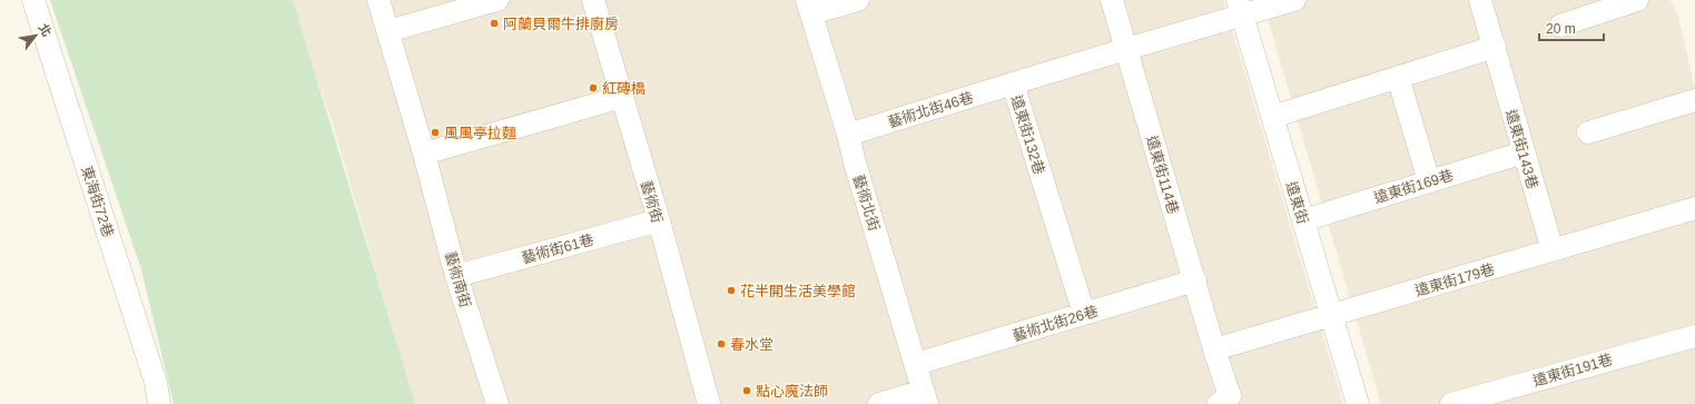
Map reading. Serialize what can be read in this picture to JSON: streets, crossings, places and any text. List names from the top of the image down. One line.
{"streets":{"street":["藝術北街46巷","遠東街132巷","遠東街143巷","遠東街114巷","遠東街169巷","東海街72巷","藝術街","藝術北街","遠東街","藝術街61巷","藝術南街","遠東街179巷","藝術北街26巷","遠東街191巷"]},"crossings":[["藝術北街46巷","遠東街132巷"],["藝術北街46巷","藝術北街"],["遠東街132巷","遠東街114巷"],["遠東街132巷","遠東街"],["遠東街132巷","藝術北街26巷"],["遠東街143巷","遠東街169巷"],["遠東街143巷","遠東街179巷"],["遠東街114巷","遠東街179巷"],["遠東街114巷","藝術北街26巷"],["遠東街169巷","遠東街"],["藝術街","藝術街61巷"],["藝術北街","藝術北街26巷"],["遠東街","遠東街179巷"],["藝術街61巷","藝術南街"]],"places":["阿蘭貝爾牛排廚房","紅磚橋","風風亭拉麵","花半開生活美學館","春水堂","點心魔法師"],"scale_bar":"20 m","north":"top right"}
